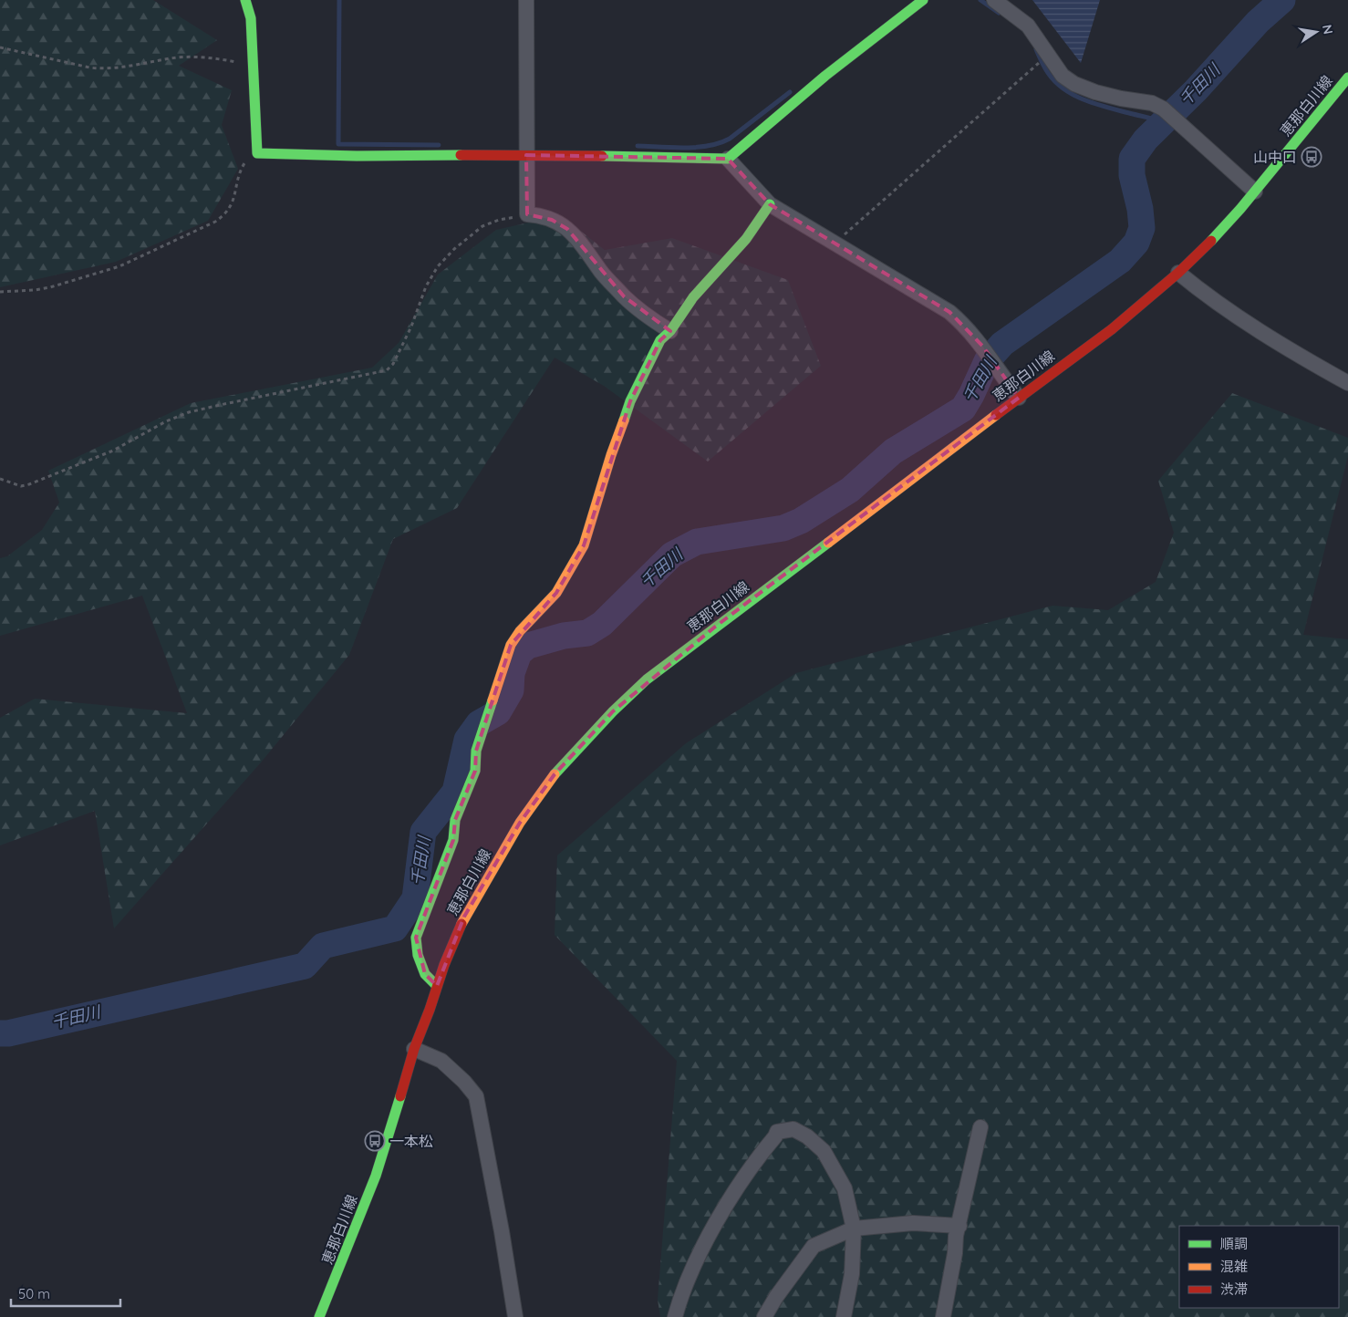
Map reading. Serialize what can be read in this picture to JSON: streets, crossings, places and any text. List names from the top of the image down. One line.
{"streets":{"street":["恵那白川線"]},"water":["千田川"],"places":{"bus stop":["山中口","一本松"]},"legend":["順調","混雑","渋滞"],"scale_bar":"50 m","north":"right"}
